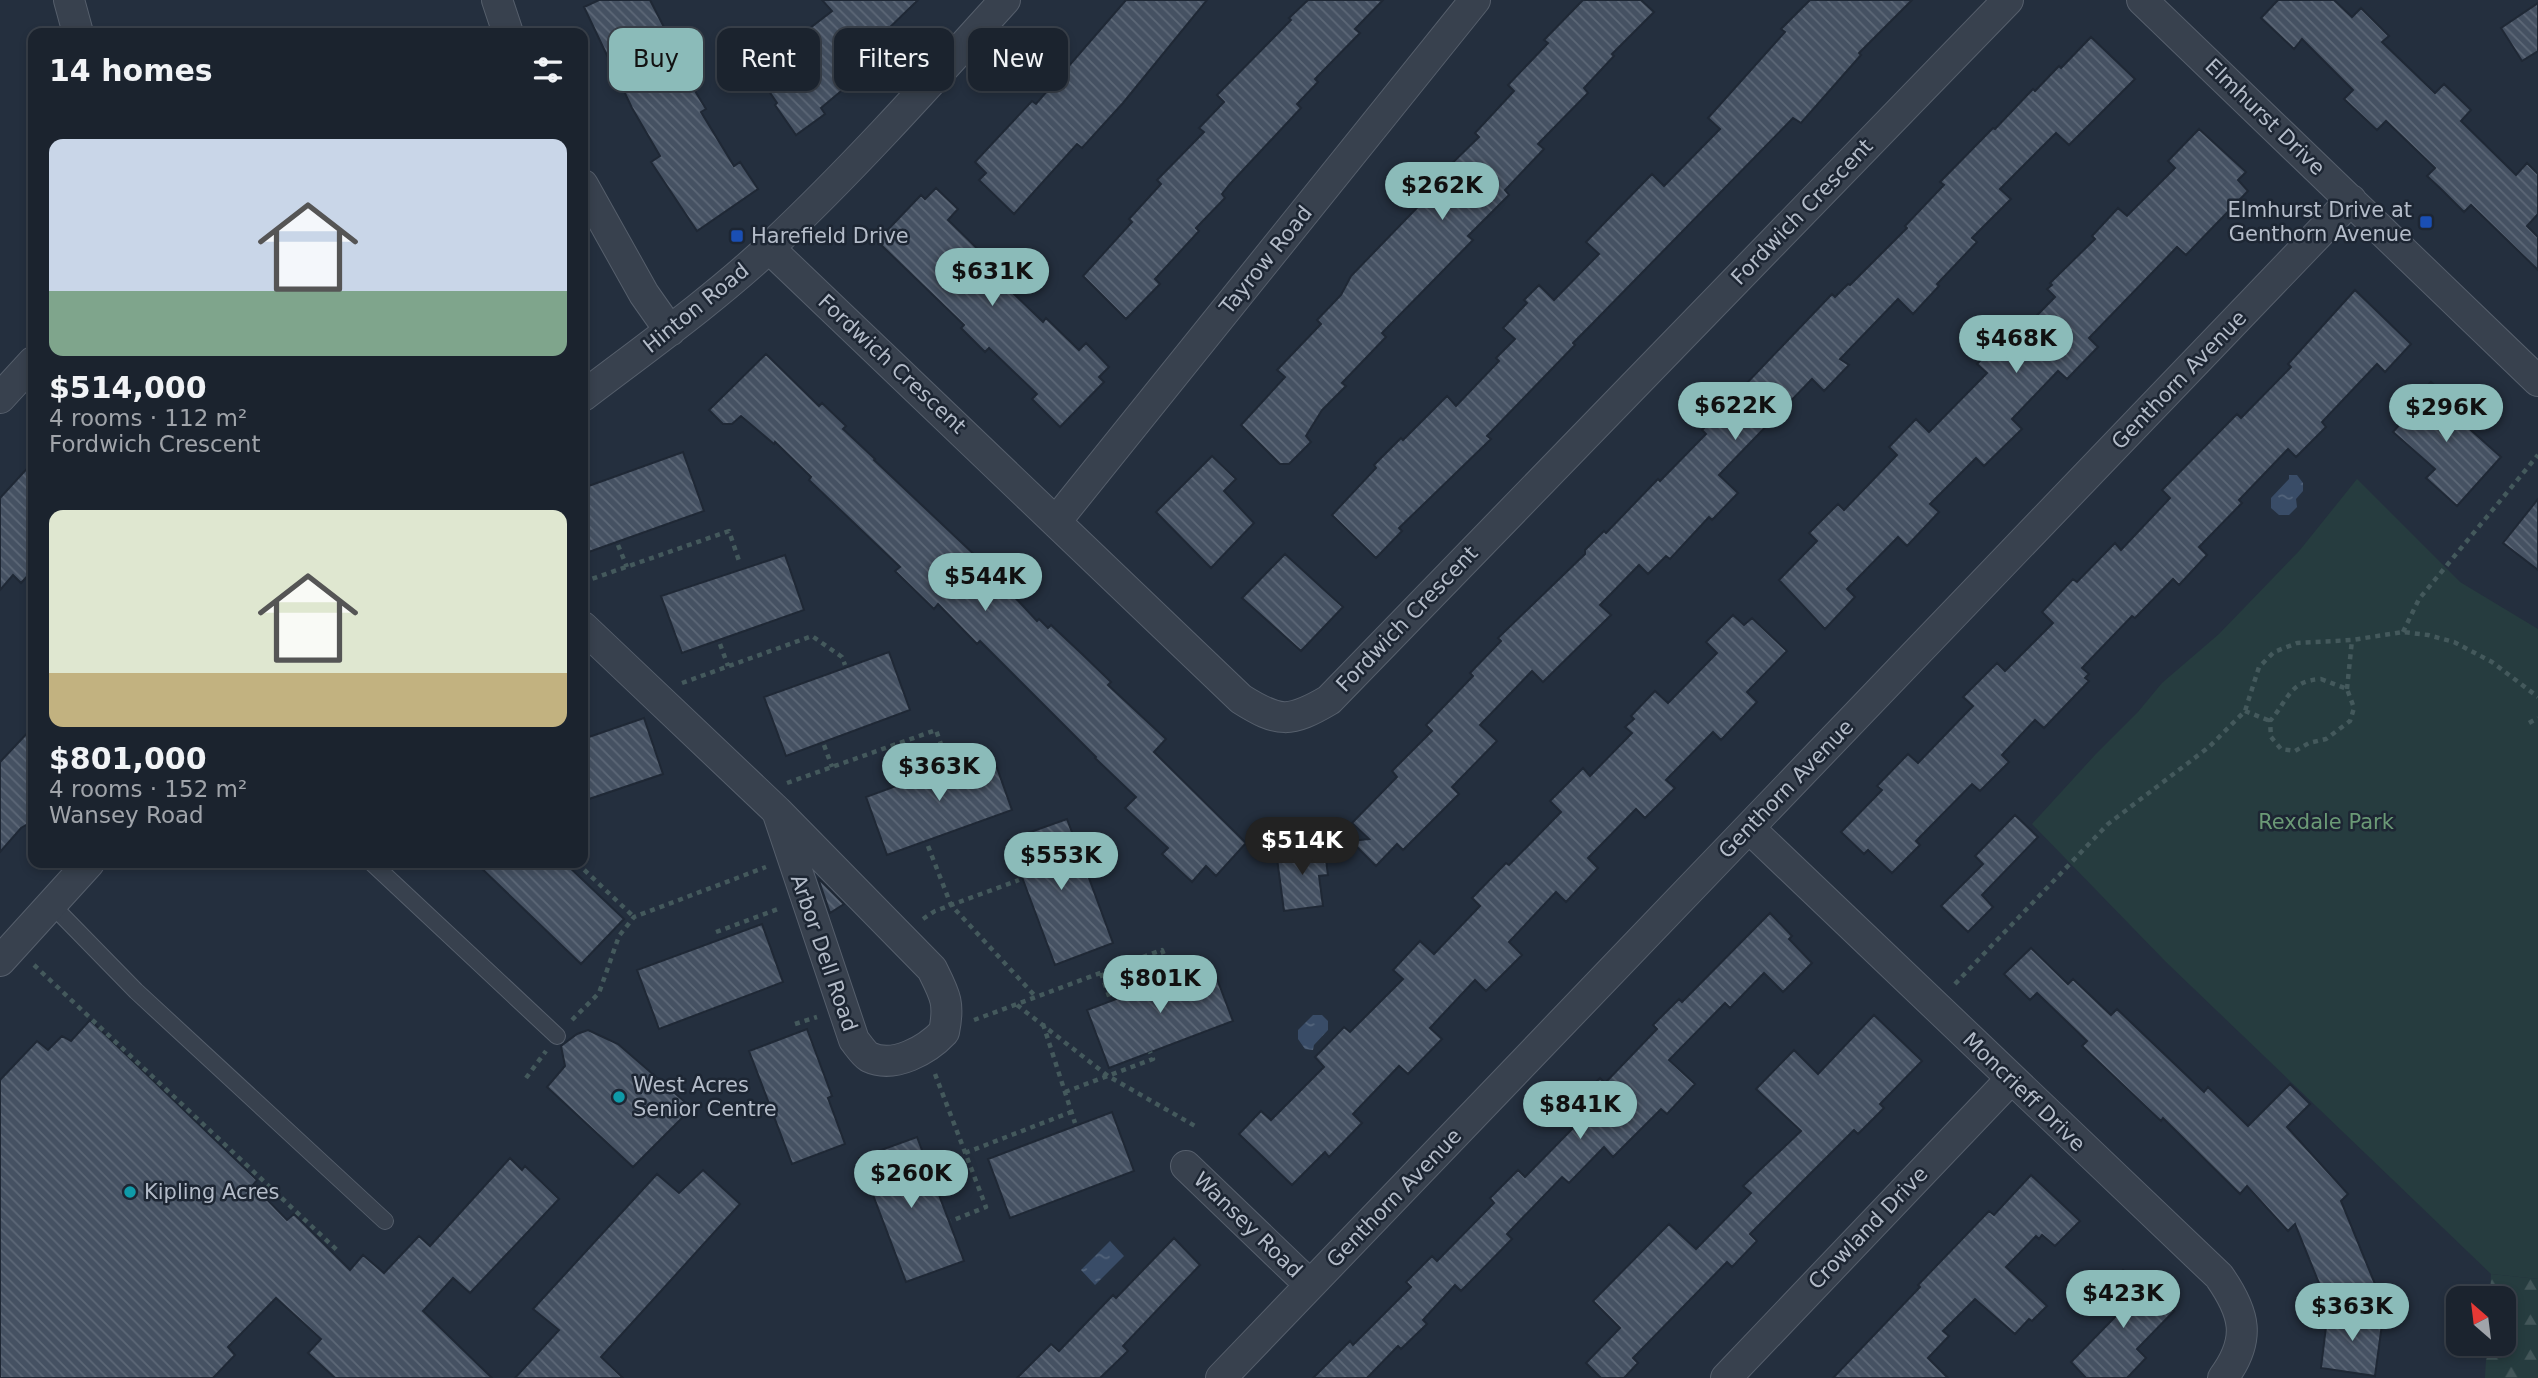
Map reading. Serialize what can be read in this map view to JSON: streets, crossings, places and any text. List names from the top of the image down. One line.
{"streets":{"street":["Elmhurst Drive","Fordwich Crescent","Tayrow Road","Hinton Road","Genthorn Avenue","Arbor Dell Road","Moncrieff Drive","Wansey Road","Crowland Drive"]},"crossings":[["Elmhurst Drive","Genthorn Avenue"],["Fordwich Crescent","Tayrow Road"],["Fordwich Crescent","Hinton Road"],["Genthorn Avenue","Moncrieff Drive"],["Genthorn Avenue","Wansey Road"],["Moncrieff Drive","Crowland Drive"]],"parks":["Rexdale Park"],"places":{"transit":["Elmhurst Drive at Genthorn Avenue","Harefield Drive"],"other":["West Acres Senior Centre","Kipling Acres"]},"north":"top left","page":{"chip":["Buy","Rent","Filters","New"],"heading":"14 homes","list":[{"name":"$514,000","note":"4 rooms · 112 m² · Fordwich Crescent"},{"name":"$801,000","note":"4 rooms · 152 m² · Wansey Road"}],"price":["$262K","$631K","$468K","$622K","$296K","$544K","$363K","$514K","$553K","$801K","$841K","$260K","$423K","$363K"]}}
